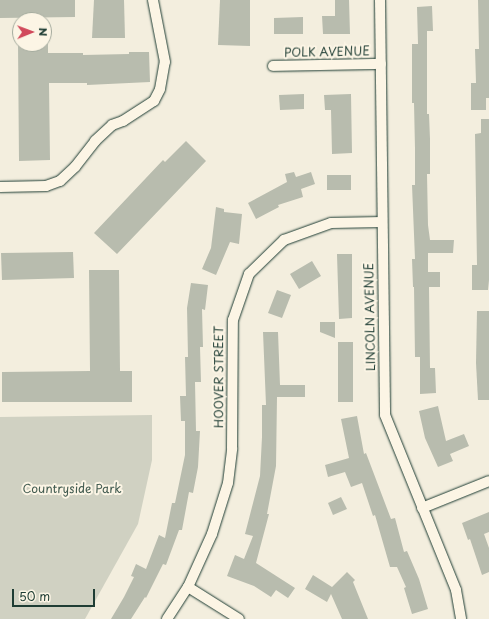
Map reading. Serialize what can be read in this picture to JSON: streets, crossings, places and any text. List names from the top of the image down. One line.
{"streets":{"street":["POLK AVENUE","LINCOLN AVENUE","HOOVER STREET"]},"crossings":[["POLK AVENUE","LINCOLN AVENUE"],["LINCOLN AVENUE","HOOVER STREET"]],"parks":["Countryside Park"],"scale_bar":"50 m","north":"right"}
